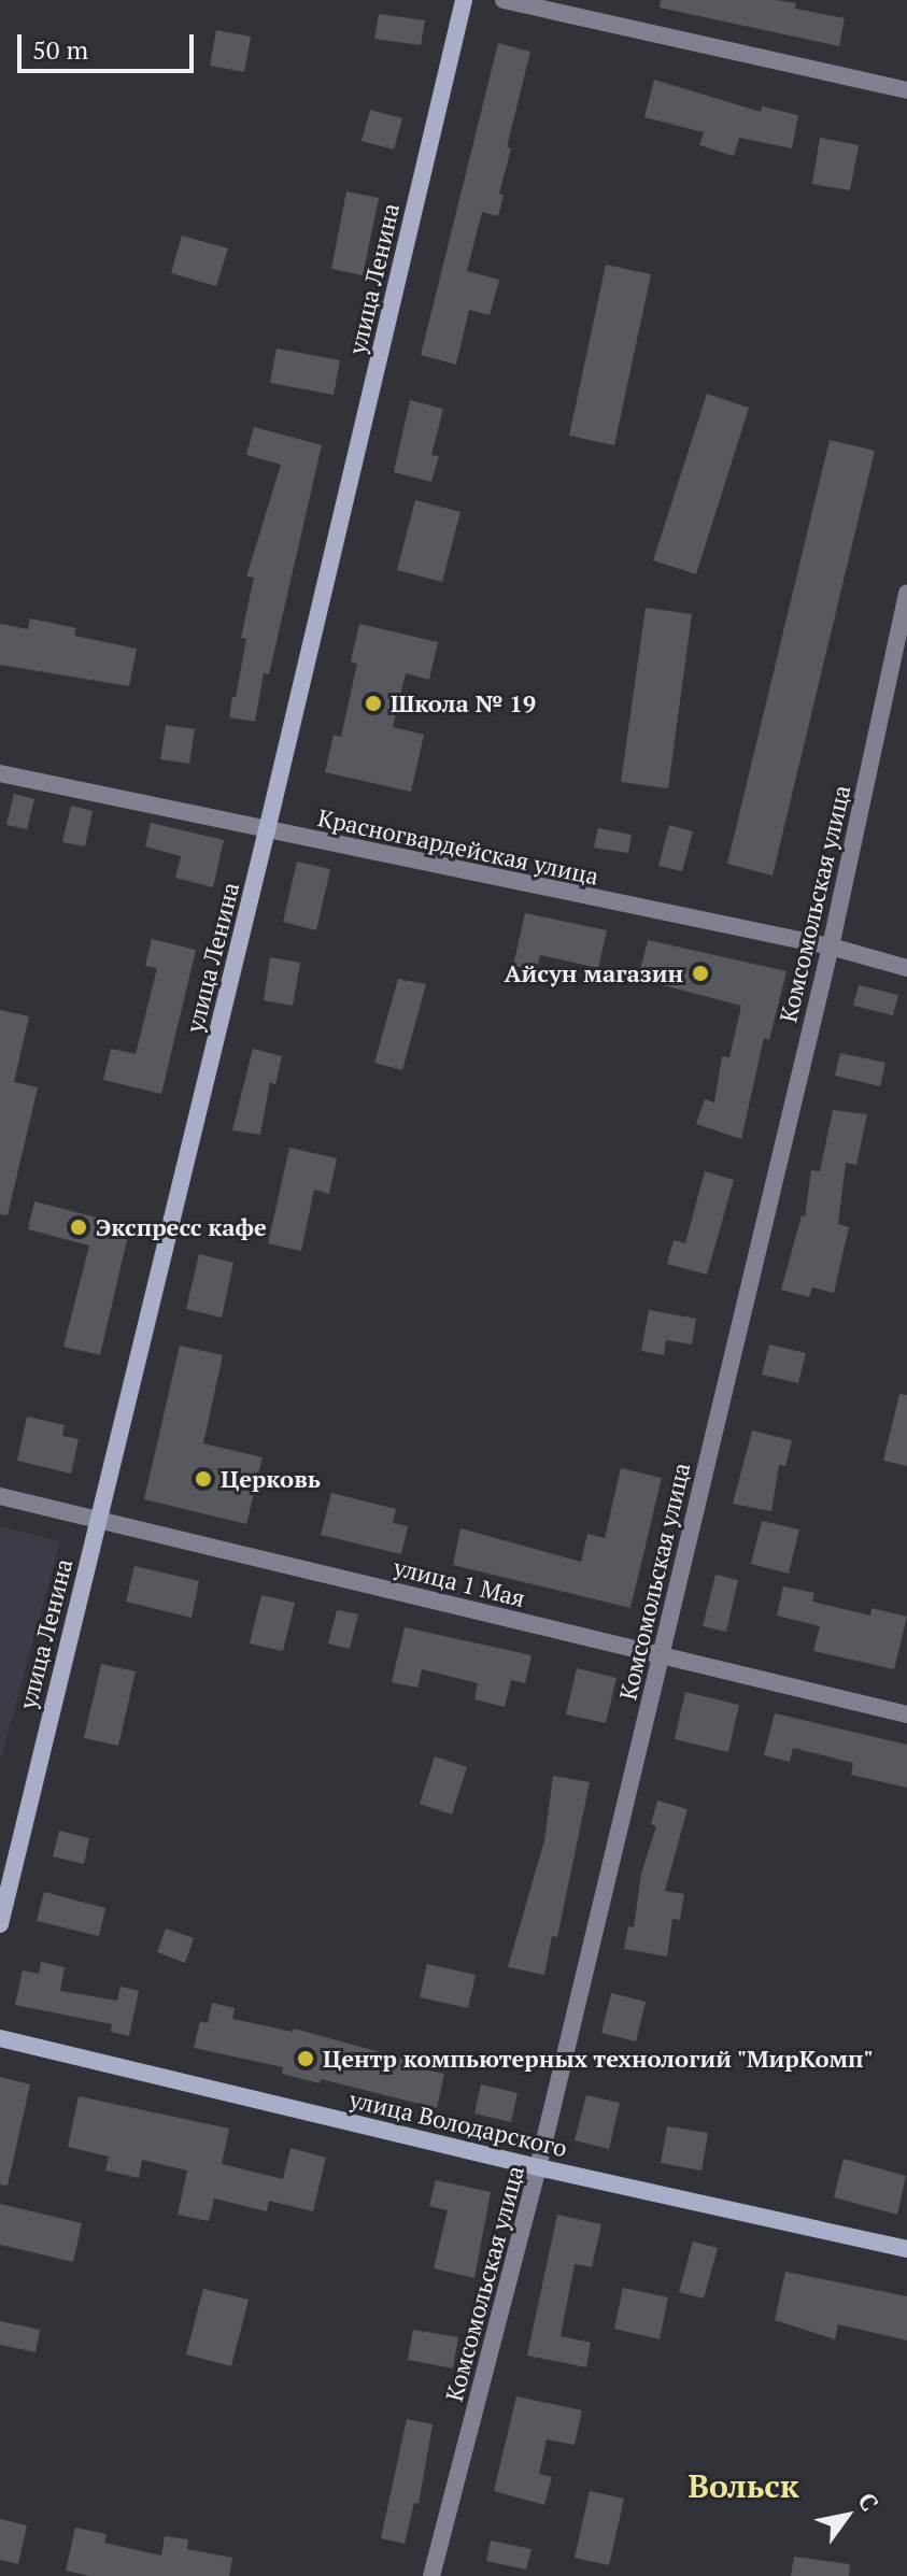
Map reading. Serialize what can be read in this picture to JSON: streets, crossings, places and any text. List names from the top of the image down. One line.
{"streets":{"street":["улица Ленина","Красногвардейская улица","Комсомольская улица","улица 1 Мая","улица Володарского"]},"crossings":[["улица Ленина","Красногвардейская улица"],["улица Ленина","улица 1 Мая"],["Красногвардейская улица","Комсомольская улица"],["Комсомольская улица","улица 1 Мая"],["Комсомольская улица","улица Володарского"]],"districts":["Вольск"],"places":["Школа № 19","Айсун магазин","Экспресс кафе","Церковь","Центр компьютерных технологий \"МирКомп\""],"scale_bar":"50 m","north":"top right"}
